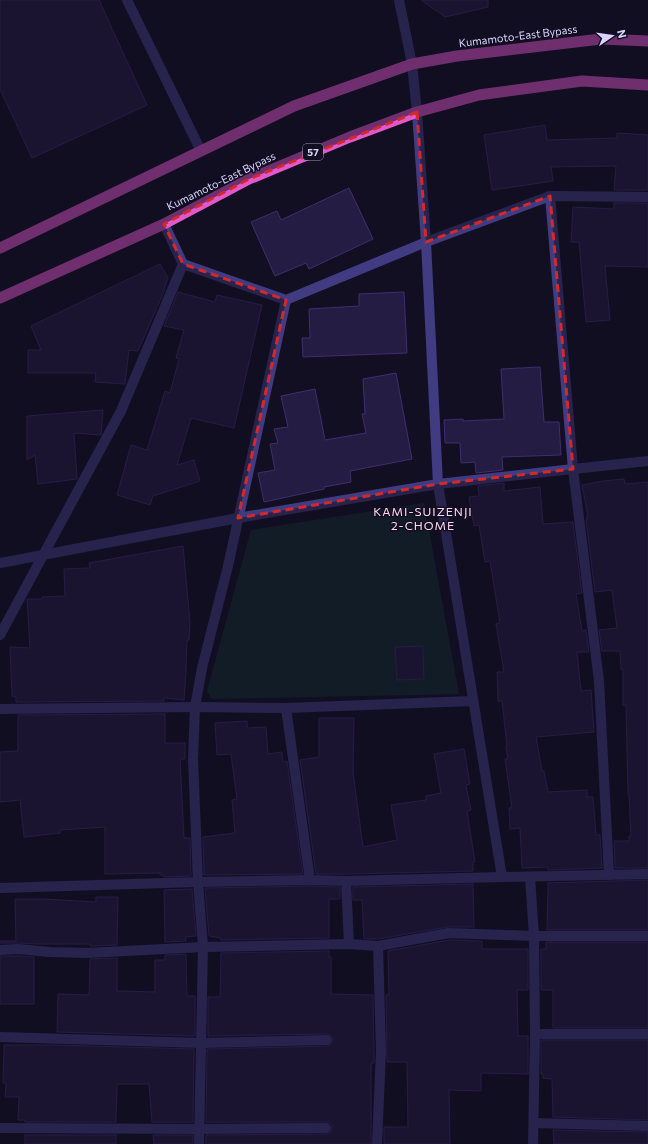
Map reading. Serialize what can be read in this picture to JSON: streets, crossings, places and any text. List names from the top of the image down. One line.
{"streets":{"highway":["Kumamoto-East Bypass","57"]},"districts":["KAMI-SUIZENJI 2-CHOME"],"north":"right"}
